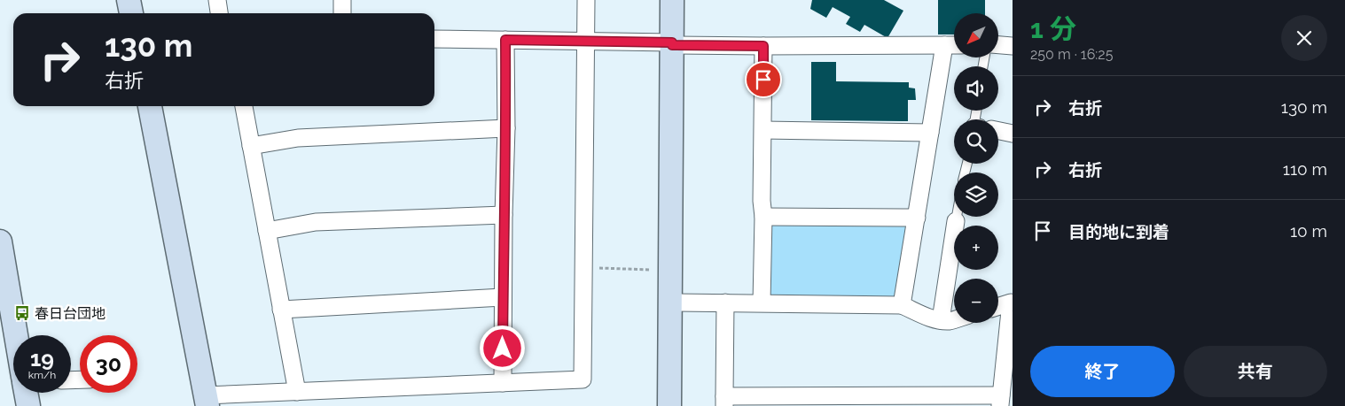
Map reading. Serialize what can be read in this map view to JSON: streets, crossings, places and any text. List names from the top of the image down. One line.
{"places":{"bus stop":["春日台団地"]},"north":"bottom left","page":{"heading":["1 分","250 m · 16:25"],"map_buttons":["+","−"],"turn":["130 m","右折"],"list":[{"name":"右折","value":"130 m"},{"name":"右折","value":"110 m"},{"name":"目的地に到着","value":"10 m"}],"speed":"19 km/h","limit":"30","buttons":["終了","共有"]}}
